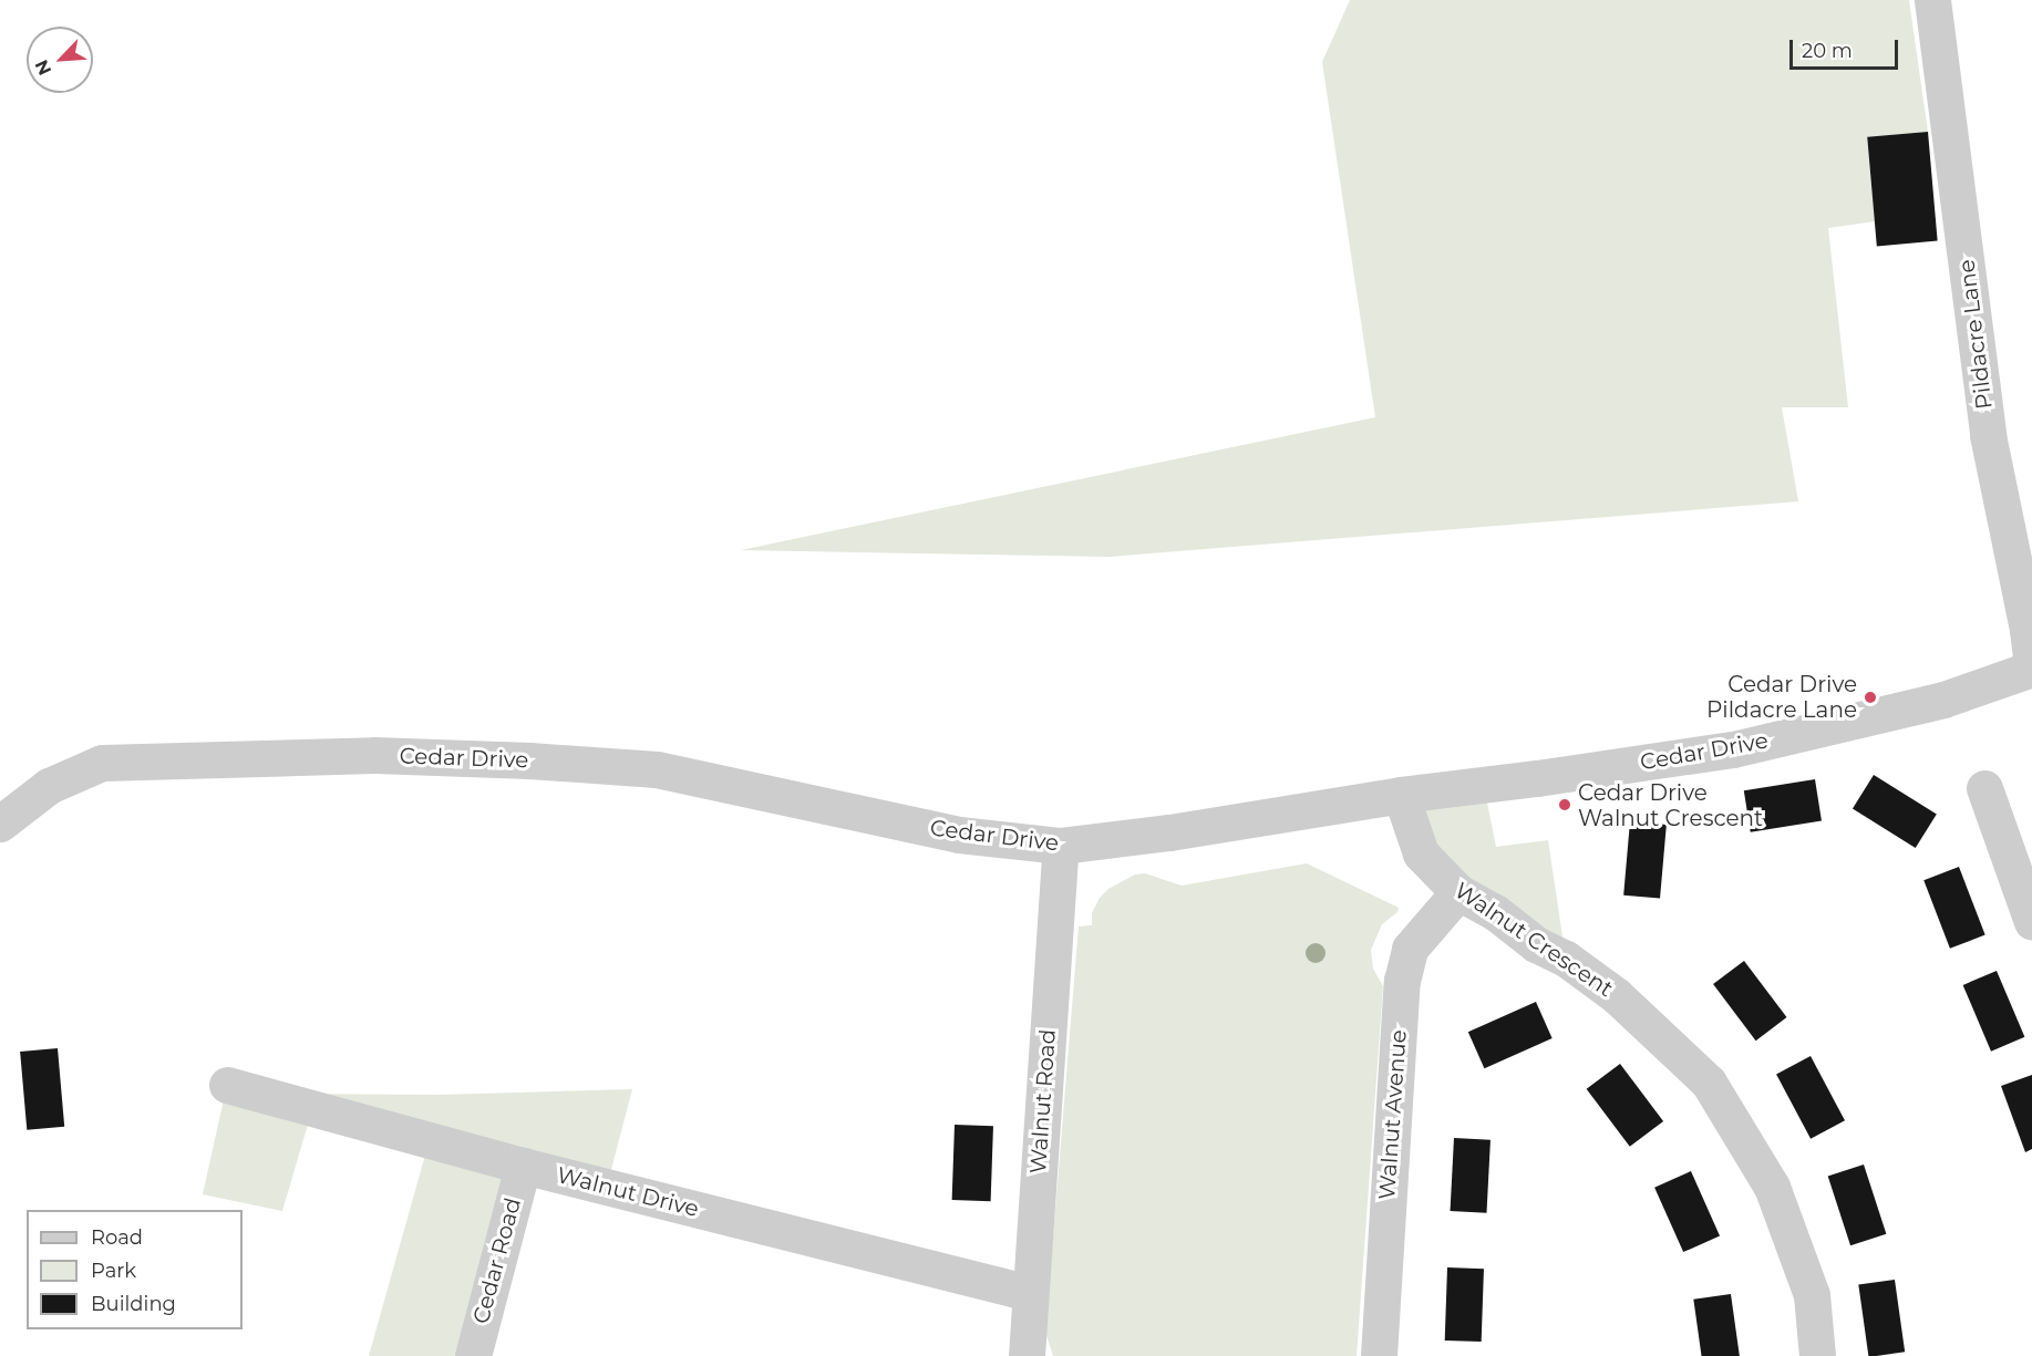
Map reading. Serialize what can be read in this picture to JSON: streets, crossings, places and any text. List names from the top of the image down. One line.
{"streets":{"street":["Pildacre Lane","Cedar Drive","Walnut Crescent","Walnut Road","Walnut Avenue","Walnut Drive","Cedar Road"]},"crossings":[["Pildacre Lane","Cedar Drive"],["Cedar Drive","Walnut Crescent"],["Cedar Drive","Walnut Road"],["Walnut Crescent","Walnut Avenue"],["Walnut Road","Walnut Drive"],["Walnut Drive","Cedar Road"]],"places":["Cedar Drive Pildacre Lane","Cedar Drive Walnut Crescent"],"legend":["Road","Park","Building"],"scale_bar":"20 m","north":"bottom left"}
